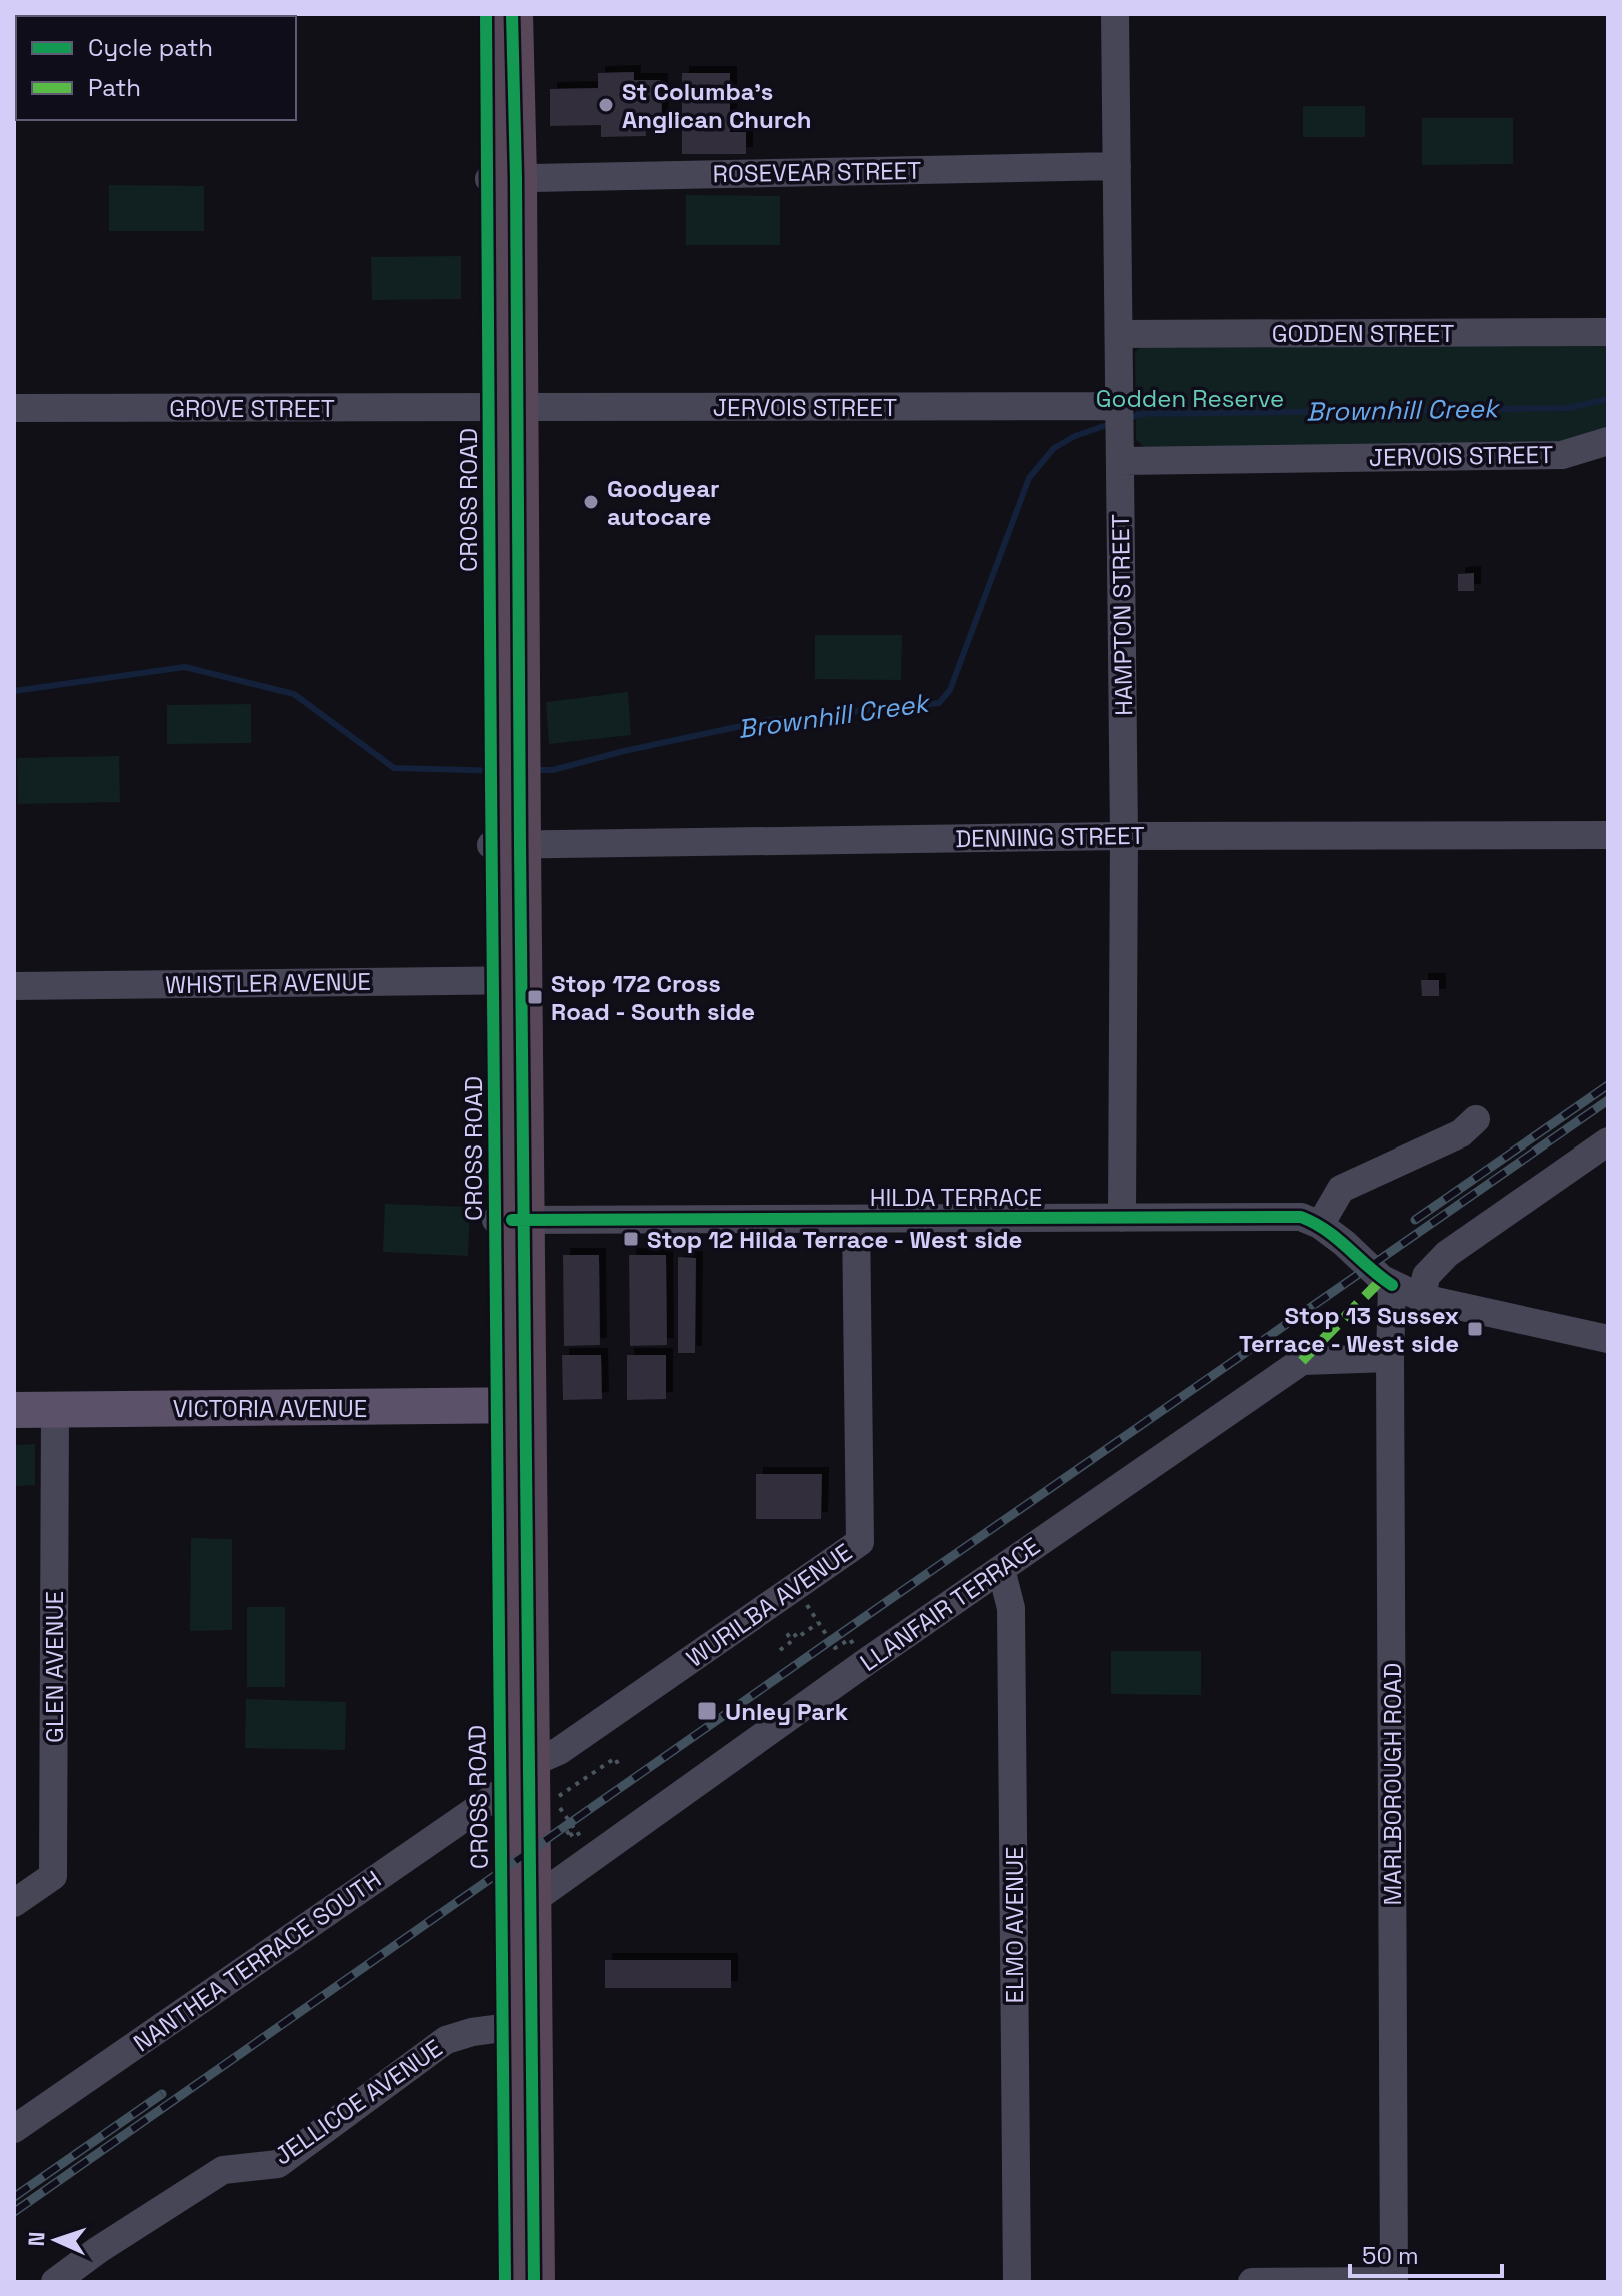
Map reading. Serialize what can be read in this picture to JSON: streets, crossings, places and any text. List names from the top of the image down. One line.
{"streets":{"highway":["CROSS ROAD"],"main road":["VICTORIA AVENUE"],"street":["ROSEVEAR STREET","GODDEN STREET","JERVOIS STREET","GROVE STREET","HAMPTON STREET","DENNING STREET","WHISTLER AVENUE","HILDA TERRACE","LLANFAIR TERRACE","WURILBA AVENUE","GLEN AVENUE","MARLBOROUGH ROAD","ELMO AVENUE","NANTHEA TERRACE SOUTH","JELLICOE AVENUE"]},"crossings":[["ROSEVEAR STREET","CROSS ROAD"],["ROSEVEAR STREET","HAMPTON STREET"],["GODDEN STREET","HAMPTON STREET"],["JERVOIS STREET","GROVE STREET"],["JERVOIS STREET","CROSS ROAD"],["JERVOIS STREET","HAMPTON STREET"],["GROVE STREET","CROSS ROAD"],["CROSS ROAD","DENNING STREET"],["CROSS ROAD","WHISTLER AVENUE"],["CROSS ROAD","HILDA TERRACE"],["CROSS ROAD","VICTORIA AVENUE"],["CROSS ROAD","LLANFAIR TERRACE"],["CROSS ROAD","WURILBA AVENUE"],["CROSS ROAD","NANTHEA TERRACE SOUTH"],["CROSS ROAD","JELLICOE AVENUE"],["HAMPTON STREET","DENNING STREET"],["HAMPTON STREET","HILDA TERRACE"],["HILDA TERRACE","WURILBA AVENUE"],["HILDA TERRACE","MARLBOROUGH ROAD"],["VICTORIA AVENUE","GLEN AVENUE"],["LLANFAIR TERRACE","MARLBOROUGH ROAD"],["LLANFAIR TERRACE","ELMO AVENUE"]],"water":["Brownhill Creek"],"parks":["Godden Reserve"],"places":{"other":["St Columba's Anglican Church","Goodyear autocare"],"transit":["Stop 172 Cross Road - South side","Stop 12 Hilda Terrace - West side","Stop 13 Sussex Terrace - West side","Unley Park"]},"legend":["Cycle path","Path"],"scale_bar":"50 m","north":"left"}
